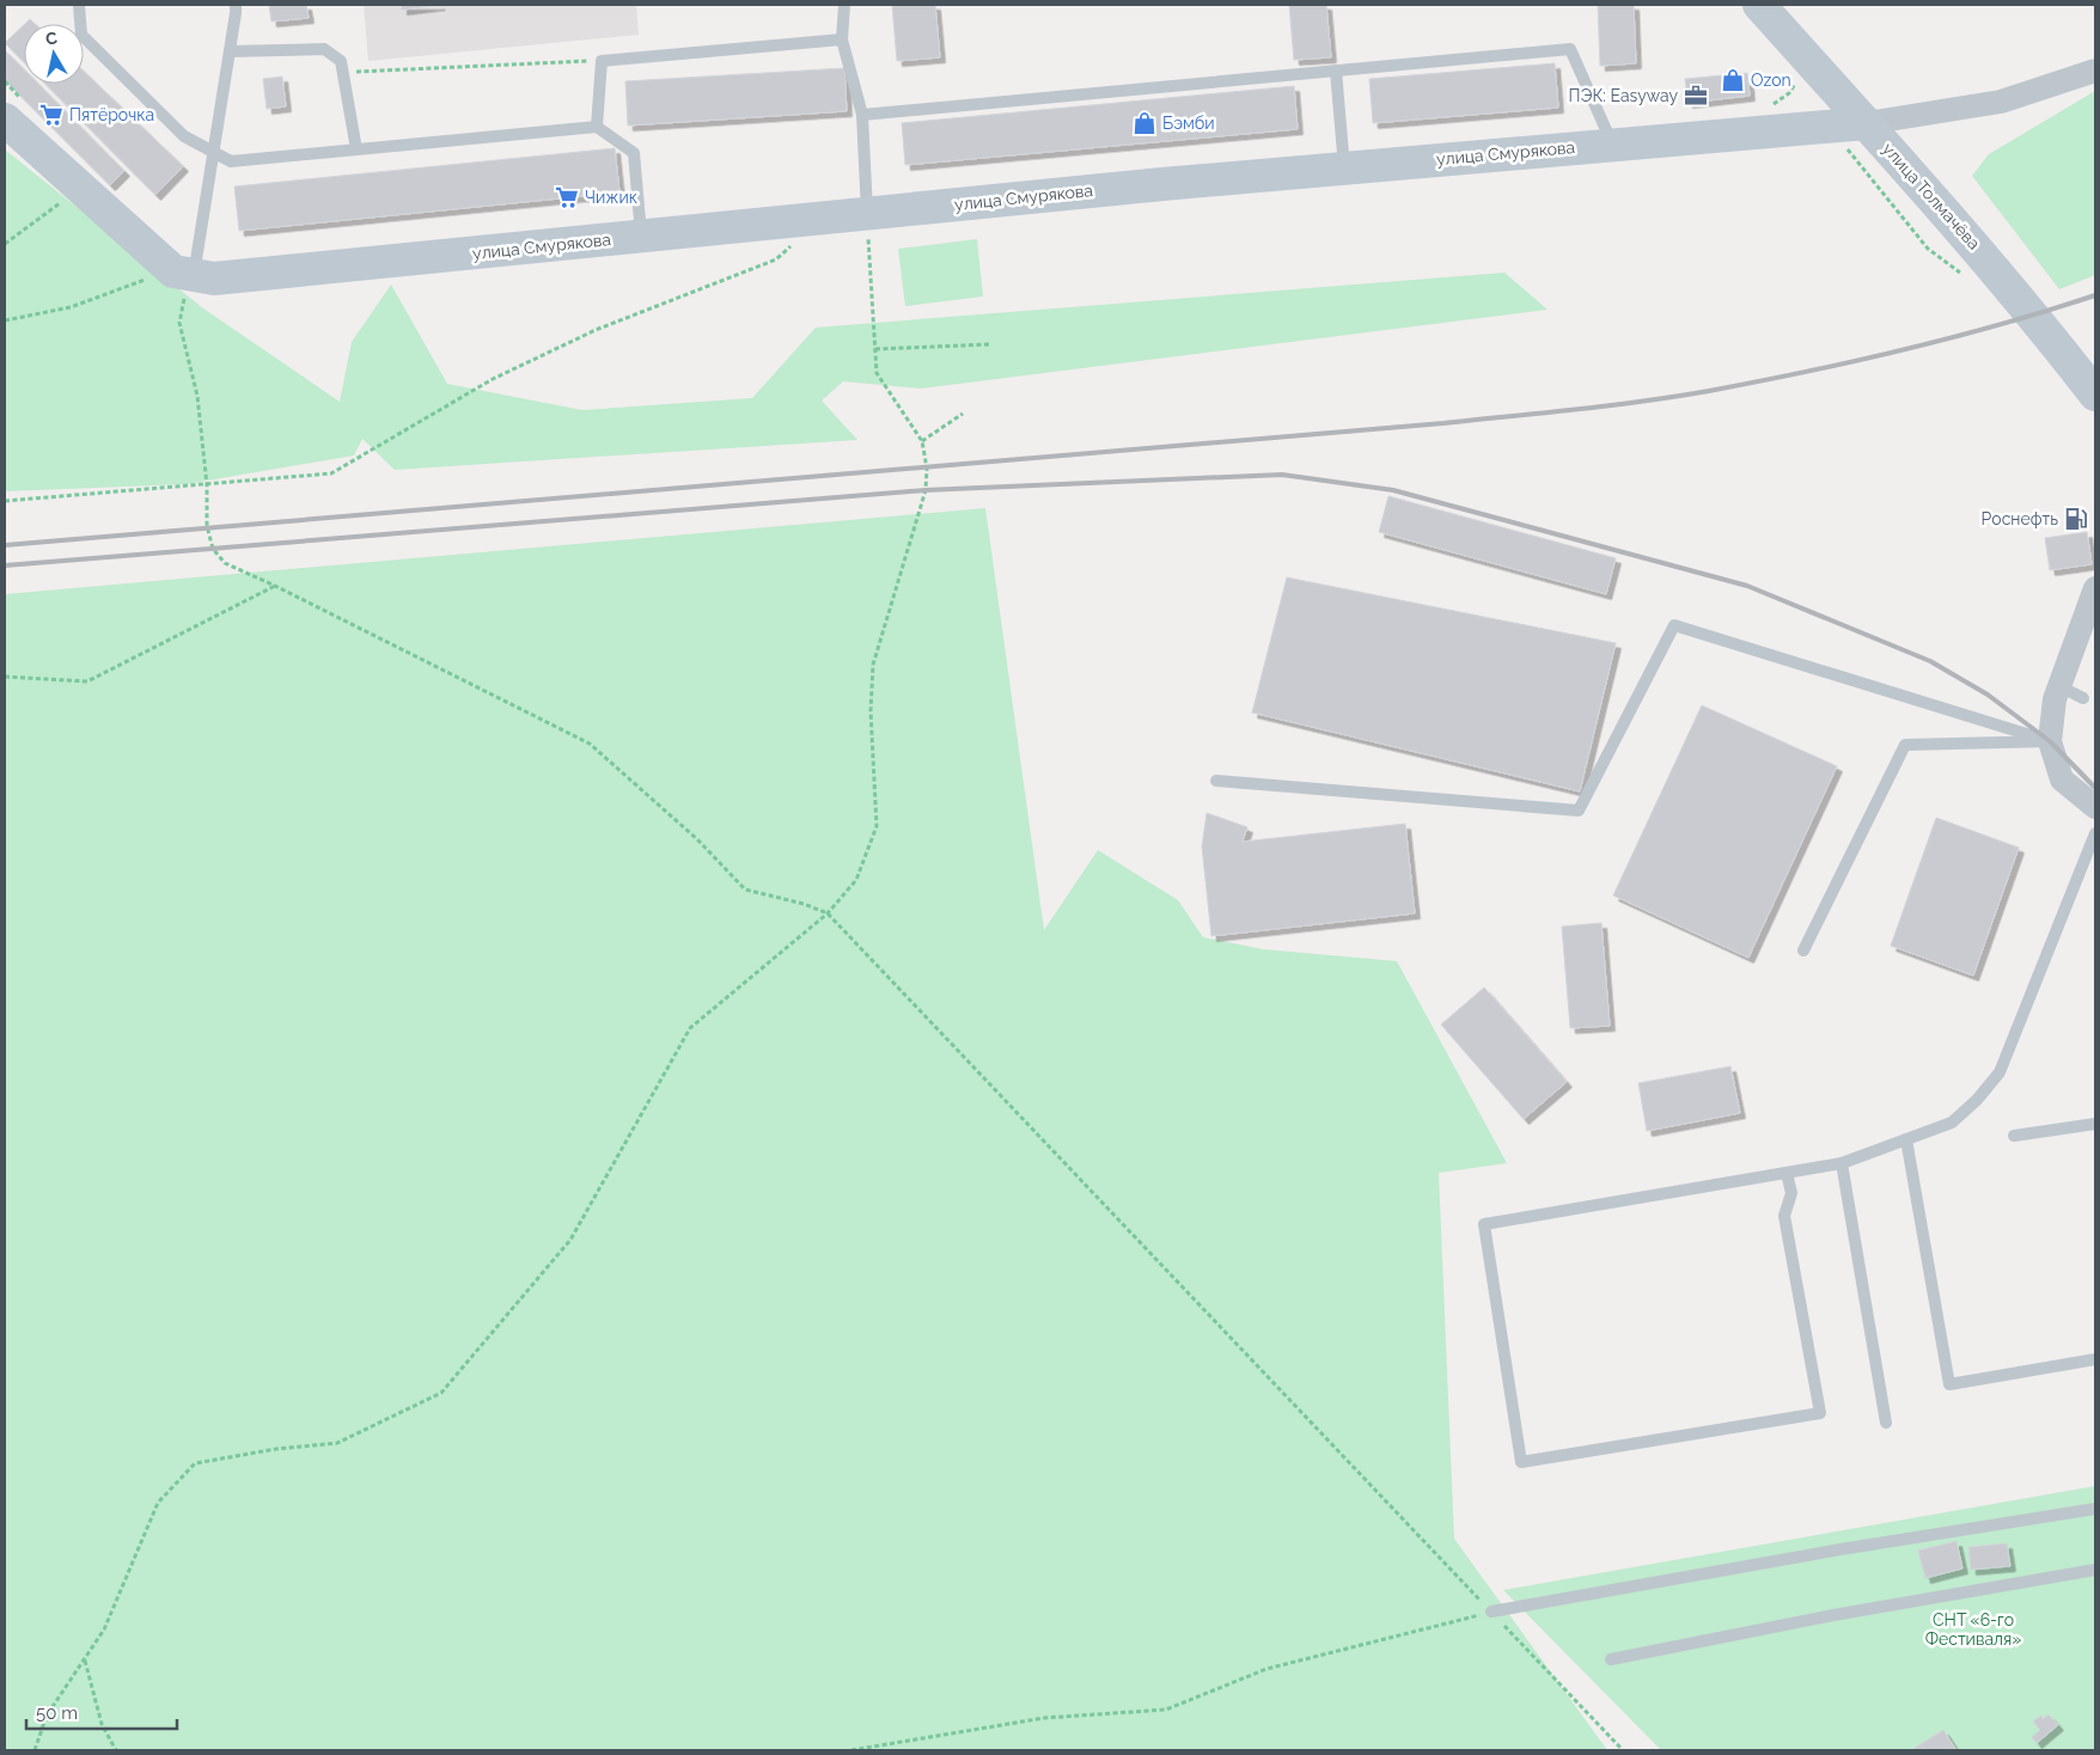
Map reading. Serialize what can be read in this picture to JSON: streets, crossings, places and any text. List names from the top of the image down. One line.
{"streets":{"street":["улица Смурякова","улица Толмачёва"]},"crossings":[["улица Смурякова","улица Толмачёва"]],"parks":["СНТ «6-го Фестиваля»"],"places":{"shop":["Ozon","Бэмби"],"office":["ПЭК: Easyway"],"supermarket":["Пятёрочка","Чижик"],"fuel station":["Роснефть"]},"scale_bar":"50 m","north":"top"}
